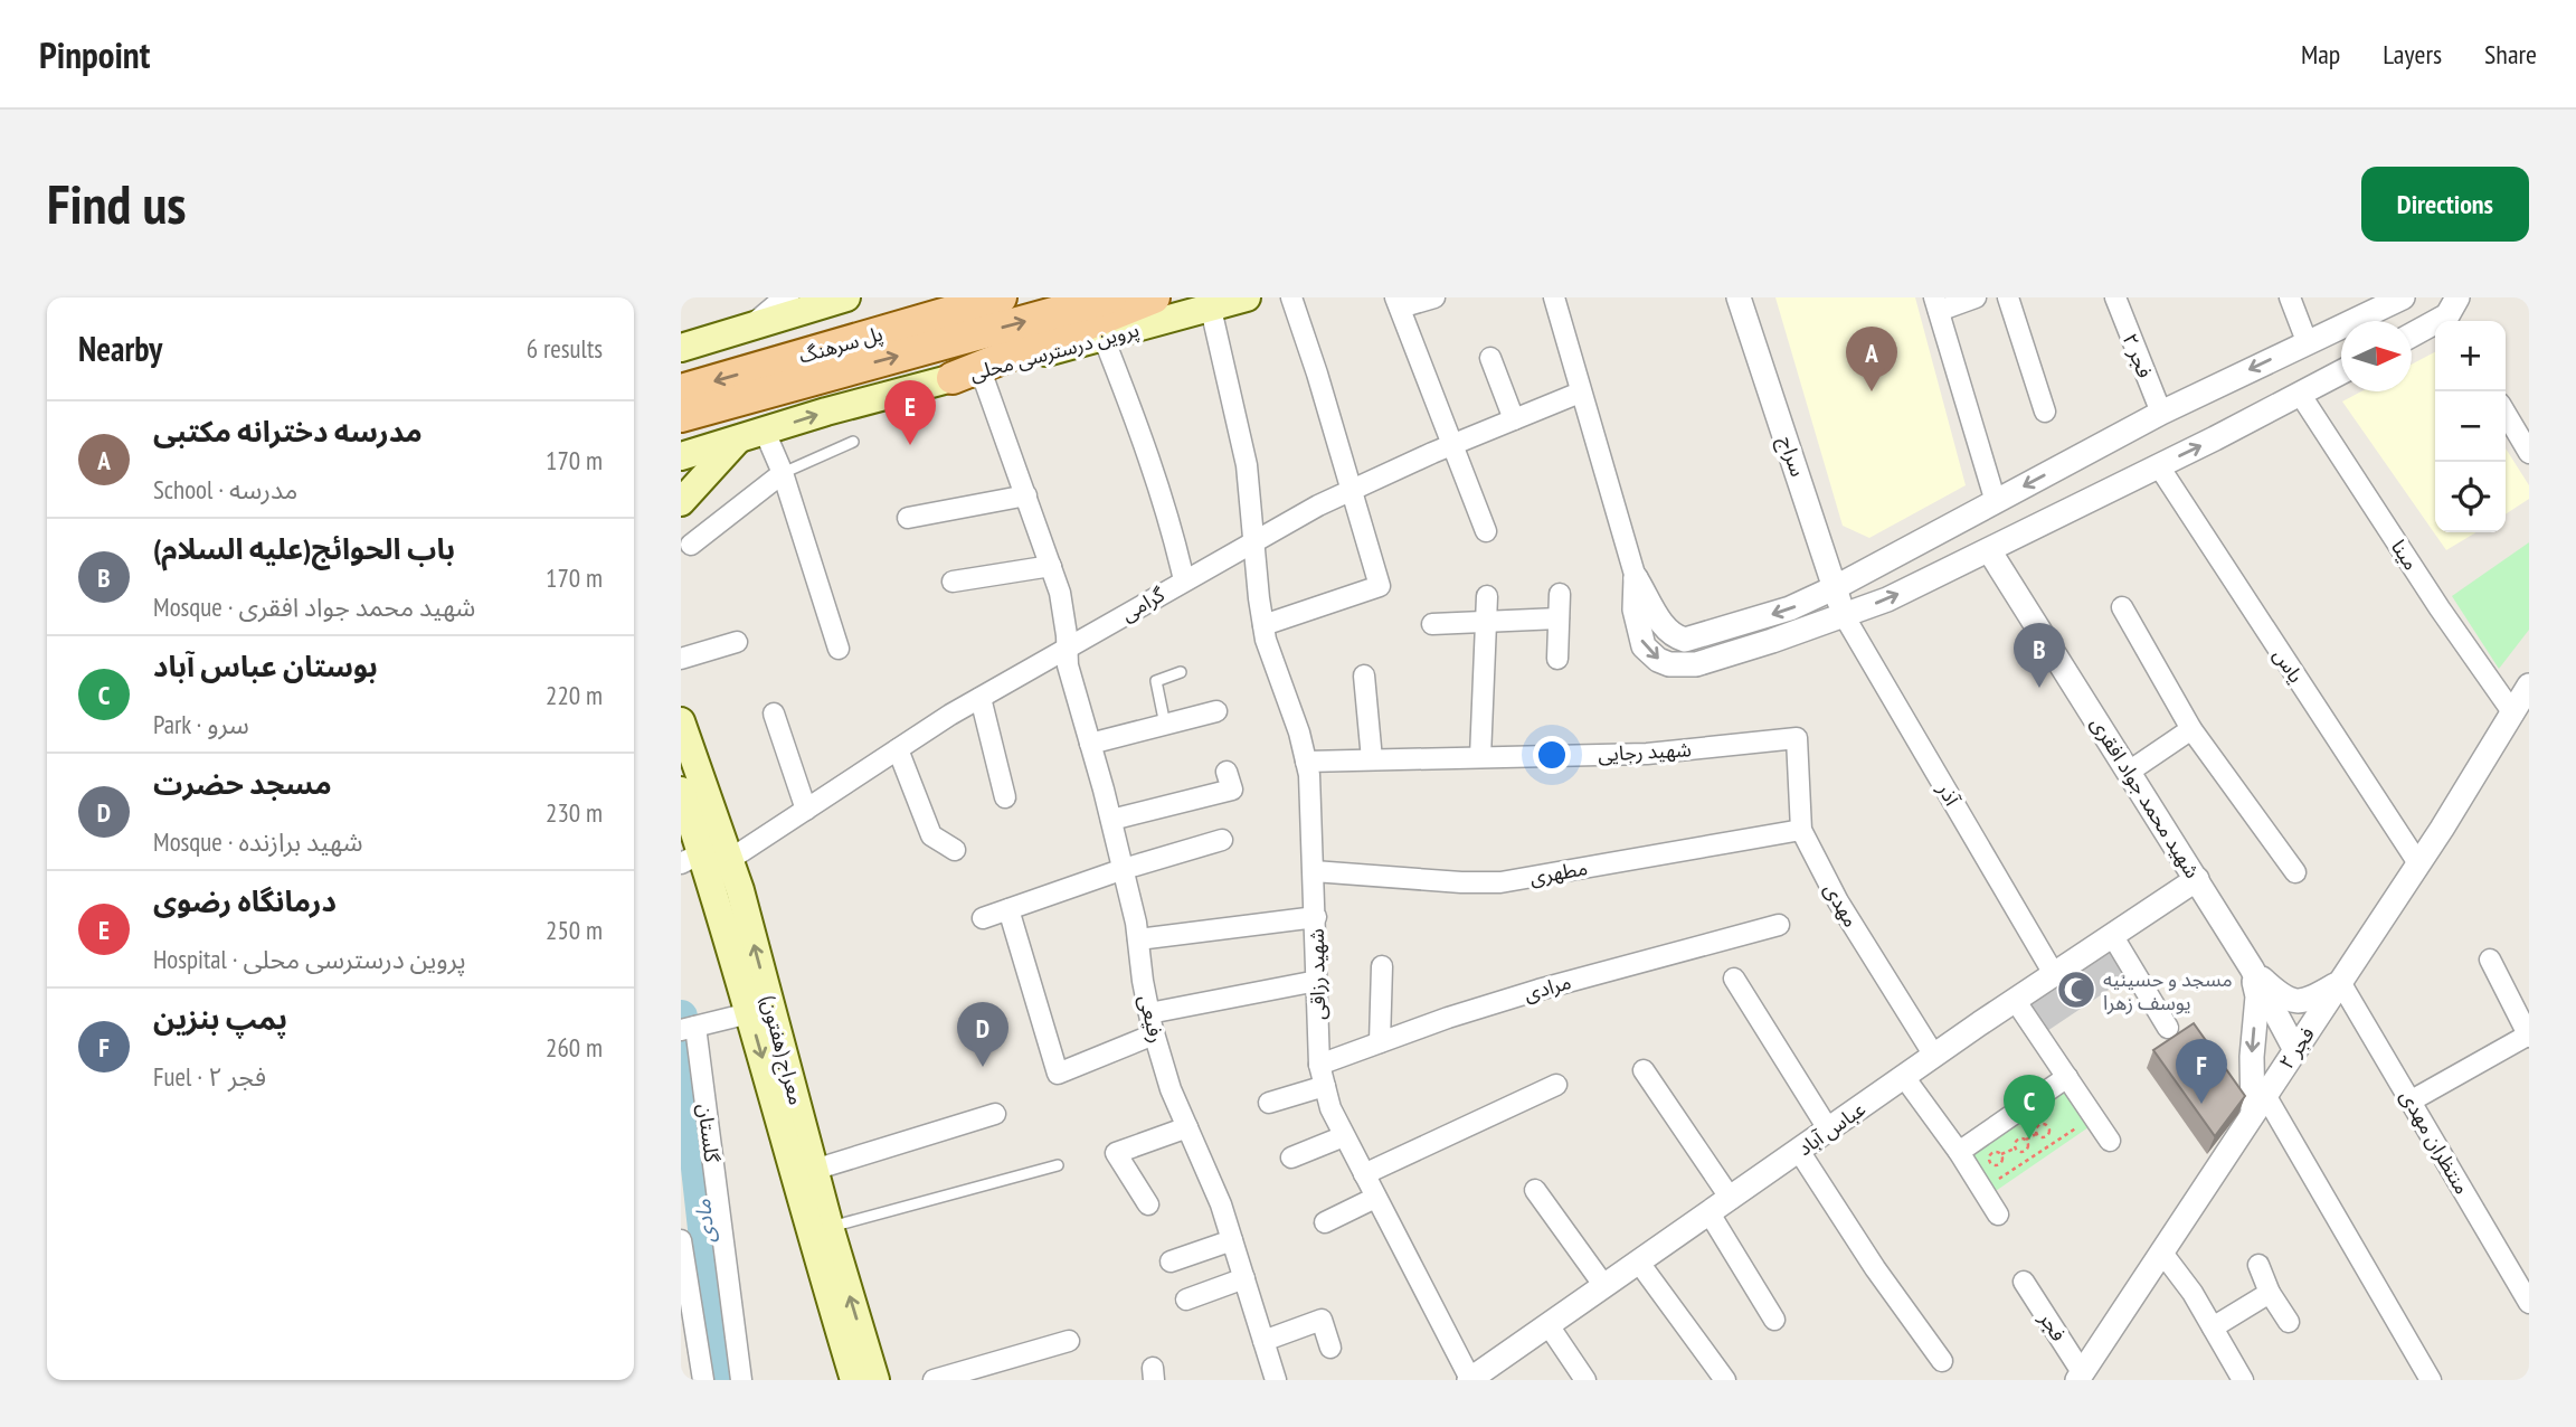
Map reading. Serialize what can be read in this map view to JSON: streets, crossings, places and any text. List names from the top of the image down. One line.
{"streets":{"main road":["پل سرهنگ","پروین درسترسی محلی","معراج (هفتون)"],"street":["فجر ۲","سراج","مینا","گرامی","یاس","شهید رجایی","آذر","شهید محمد جواد افقری","مطهری","مهدی","شهید رزاقی","مرادی","رفیعی","عباس آباد","گلستان","منتظران مهدی","فجر"]},"crossings":[["پروین درسترسی محلی","شهید رزاقی"],["پروین درسترسی محلی","رفیعی"],["فجر ۲","مینا"],["فجر ۲","یاس"],["فجر ۲","شهید محمد جواد افقری"],["فجر ۲","منتظران مهدی"],["فجر ۲","فجر"],["سراج","آذر"],["گرامی","شهید رزاقی"],["گرامی","رفیعی"],["گرامی","معراج (هفتون)"],["شهید رجایی","مهدی"],["شهید رجایی","شهید رزاقی"],["آذر","عباس آباد"],["شهید محمد جواد افقری","عباس آباد"],["مطهری","مهدی"],["مطهری","شهید رزاقی"],["مهدی","عباس آباد"],["شهید رزاقی","مرادی"],["شهید رزاقی","عباس آباد"]],"water":["مادی"],"places":{"mosque":["مسجد و حسینیه یوسف زهرا"]},"north":"right","page":{"header":"Pinpoint","nav":["Map","Layers","Share"],"buttons":"Directions","title":"Find us","heading":["Nearby","6 results"],"map_buttons":["+","−"],"pins":["A","E","B","D","F","C"],"list":[{"mark":"A","name":"مدرسه دخترانه مکتبی","note":"School · مدرسه","value":"170 m"},{"mark":"B","name":"باب الحوائج(علیه السلام)","note":"Mosque · شهید محمد جواد افقری","value":"170 m"},{"mark":"C","name":"بوستان عباس آباد","note":"Park · سرو","value":"220 m"},{"mark":"D","name":"مسجد حضرت","note":"Mosque · شهید برازنده","value":"230 m"},{"mark":"E","name":"درمانگاه رضوی","note":"Hospital · پروین درسترسی محلی","value":"250 m"},{"mark":"F","name":"پمپ بنزین","note":"Fuel · فجر ۲","value":"260 m"}]}}
